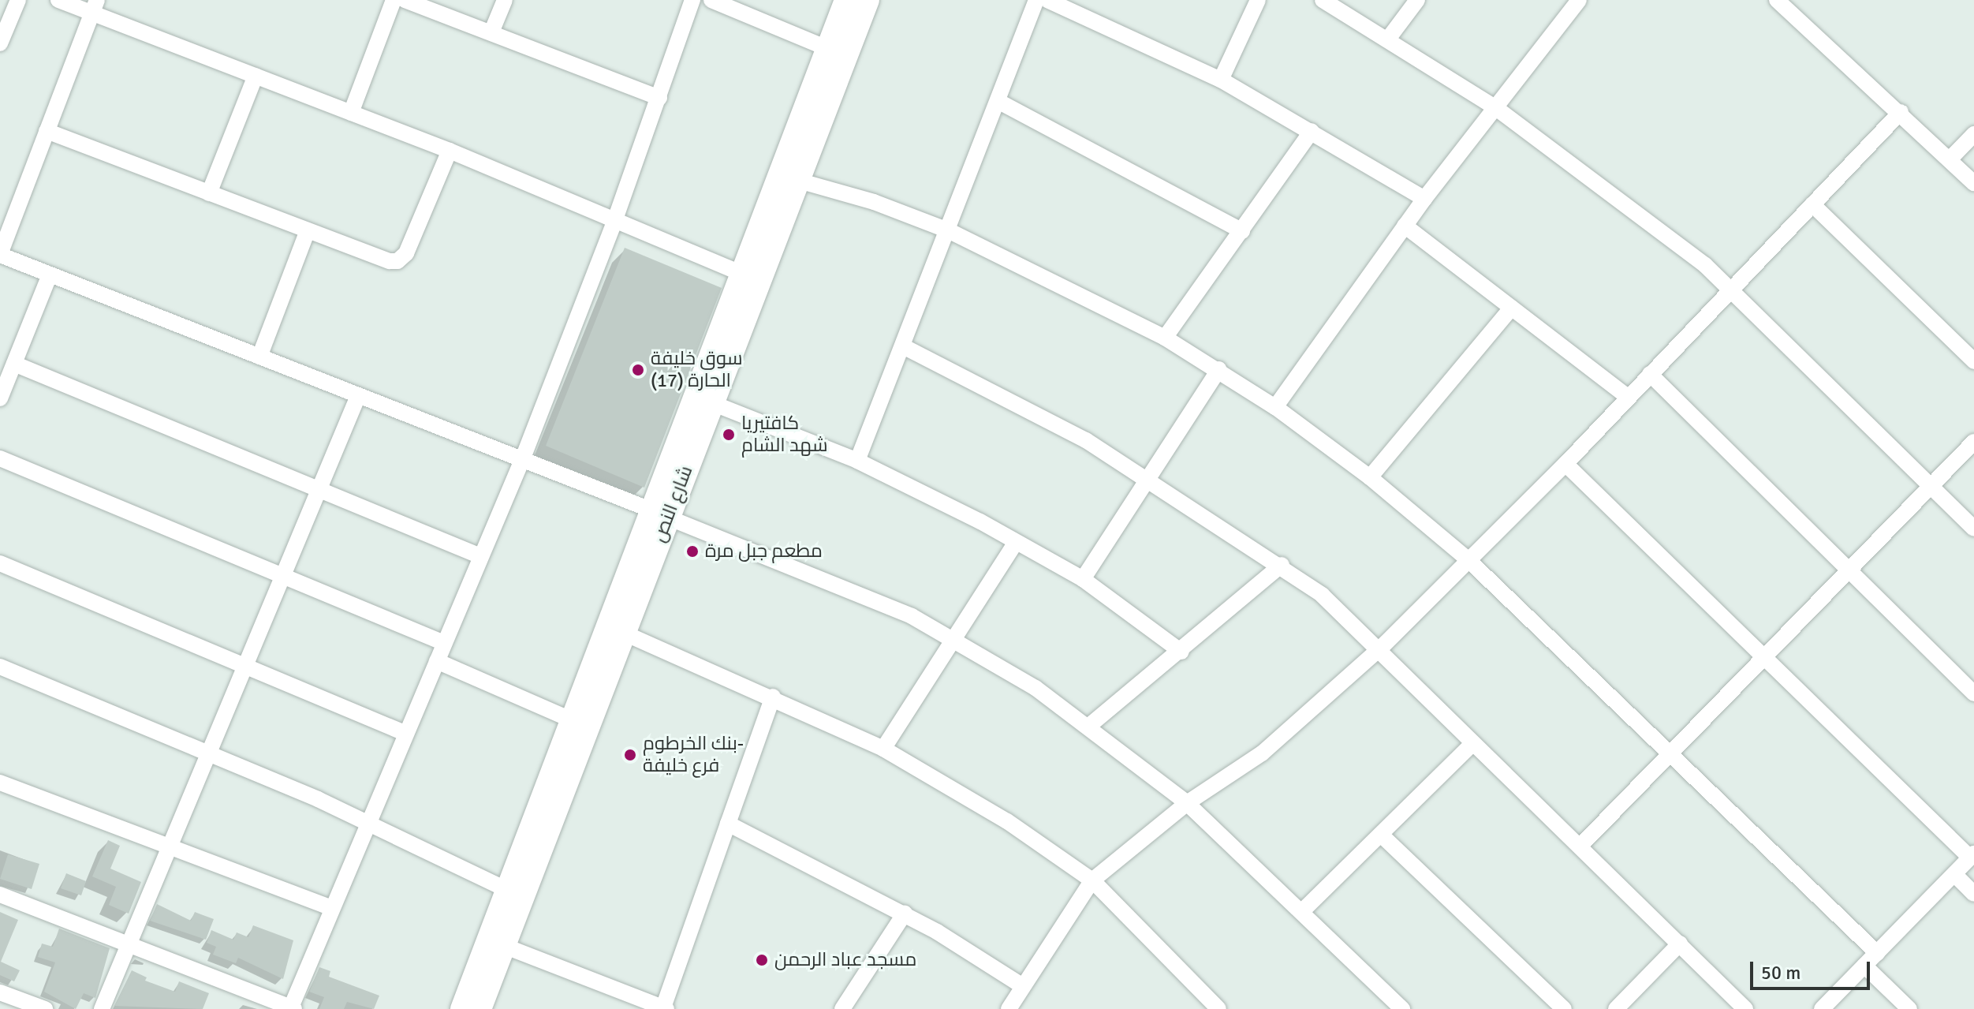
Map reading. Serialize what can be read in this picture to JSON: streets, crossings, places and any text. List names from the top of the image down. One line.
{"streets":{"main road":["شارع النص"]},"places":["سوق خليفة الحارة (17)","كافتيريا شهد الشام","مطعم جبل مرة","بنك الخرطوم- فرع خليفة","مسجد عباد الرحمن"],"scale_bar":"50 m"}
